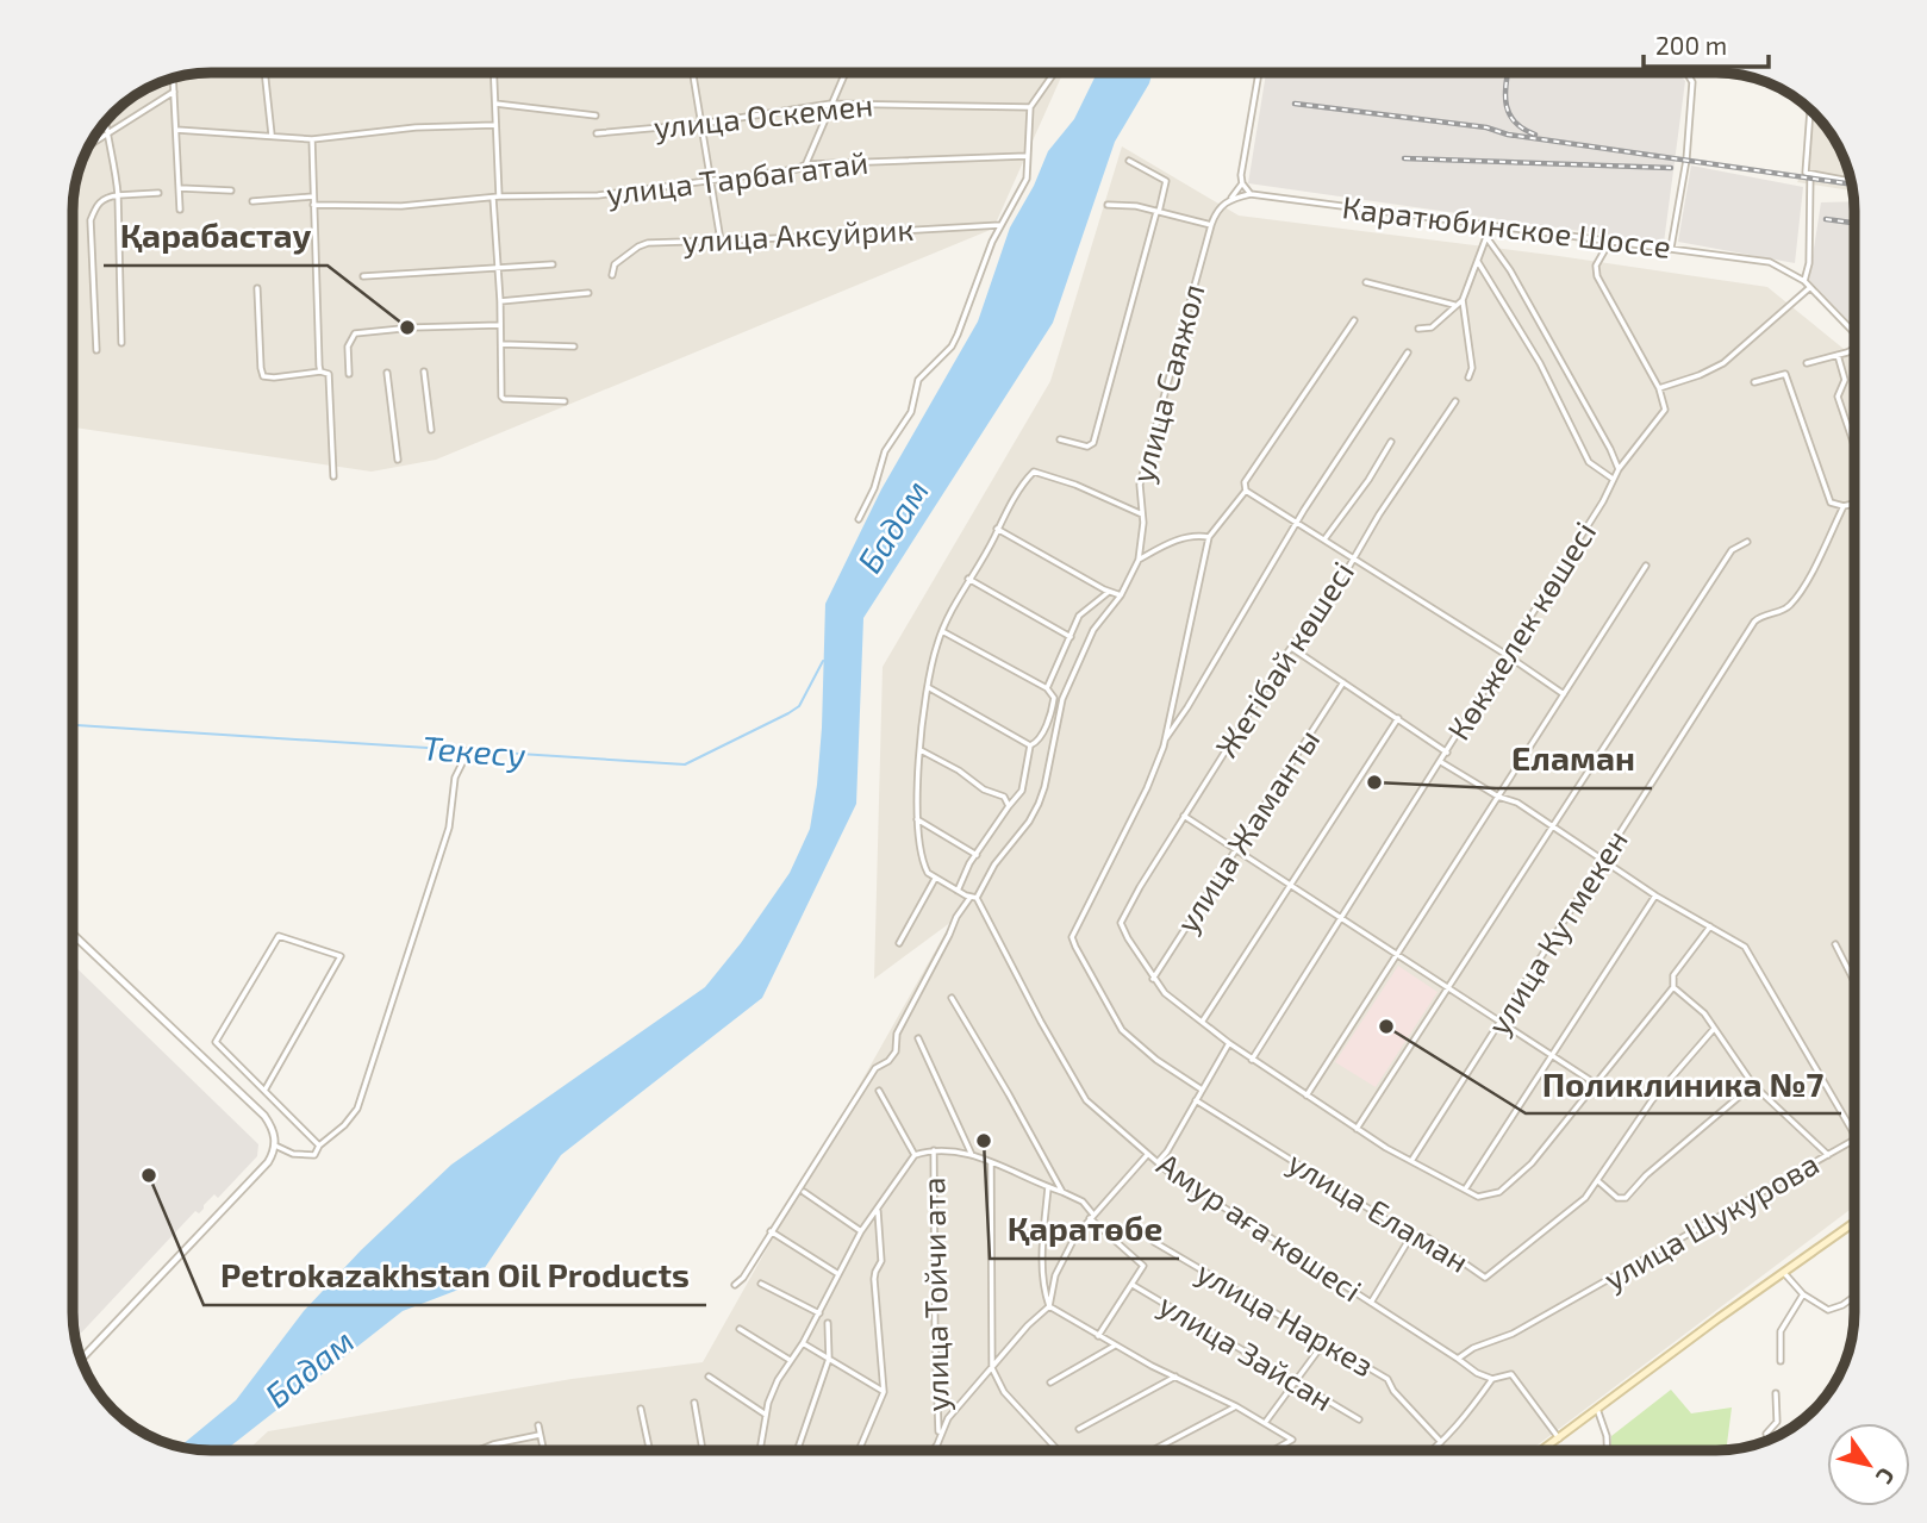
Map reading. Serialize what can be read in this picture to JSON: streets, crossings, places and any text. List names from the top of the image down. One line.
{"streets":{"street":["улица Оскемен","улица Тарбагатай","Каратюбинское Шоссе","улица Аксуйрик","улица Саяжол","Көкжелек көшесі","Жетібай көшесі","улица Жаманты","улица Кутмекен","улица Еламан","улица Шукурова","Амур аға көшесі","улица Тойчи ата","улица Наркез","улица Зайсан"]},"crossings":[["улица Саяжол","Амур аға көшесі"],["Көкжелек көшесі","улица Шукурова"],["Жетібай көшесі","улица Жаманты"],["улица Кутмекен","улица Шукурова"],["улица Шукурова","Амур аға көшесі"]],"water":["Бадам","Текесу"],"places":["Қарабастау","Еламан","Поликлиника №7","Қаратөбе","Petrokazakhstan Oil Products"],"scale_bar":"200 m","north":"bottom right"}
